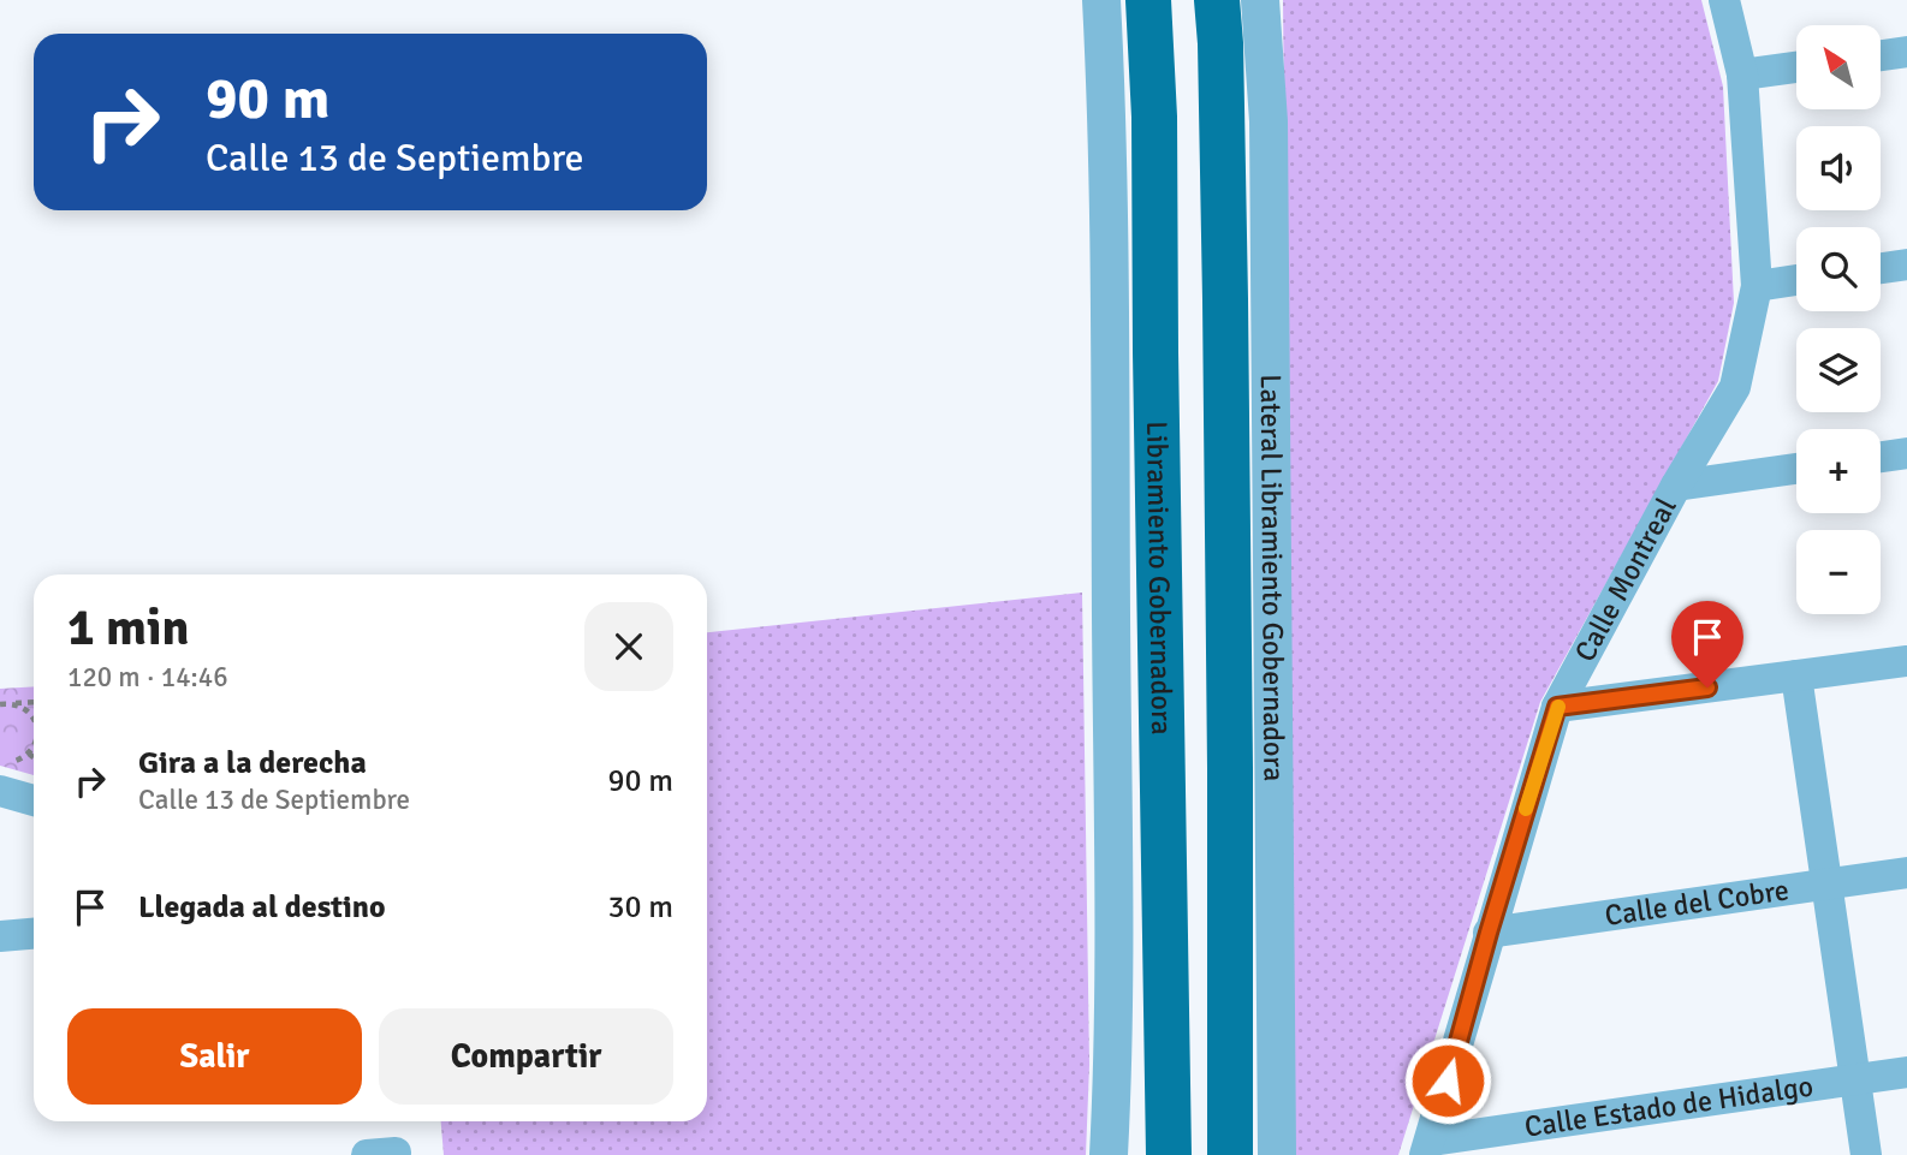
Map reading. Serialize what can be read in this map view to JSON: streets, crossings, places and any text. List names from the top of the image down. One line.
{"streets":{"highway":["Libramiento Gobernadora"],"street":["Lateral Libramiento Gobernadora","Calle Montreal","Calle del Cobre","Calle Estado de Hidalgo"]},"crossings":[["Calle Montreal","Calle del Cobre"],["Calle Montreal","Calle Estado de Hidalgo"]],"north":"top left","page":{"map_buttons":["+","−"],"turn":["90 m","Calle 13 de Septiembre"],"heading":["1 min","120 m · 14:46"],"list":[{"name":"Gira a la derecha","note":"Calle 13 de Septiembre","value":"90 m"},{"name":"Llegada al destino","value":"30 m"}],"buttons":["Salir","Compartir"]}}
